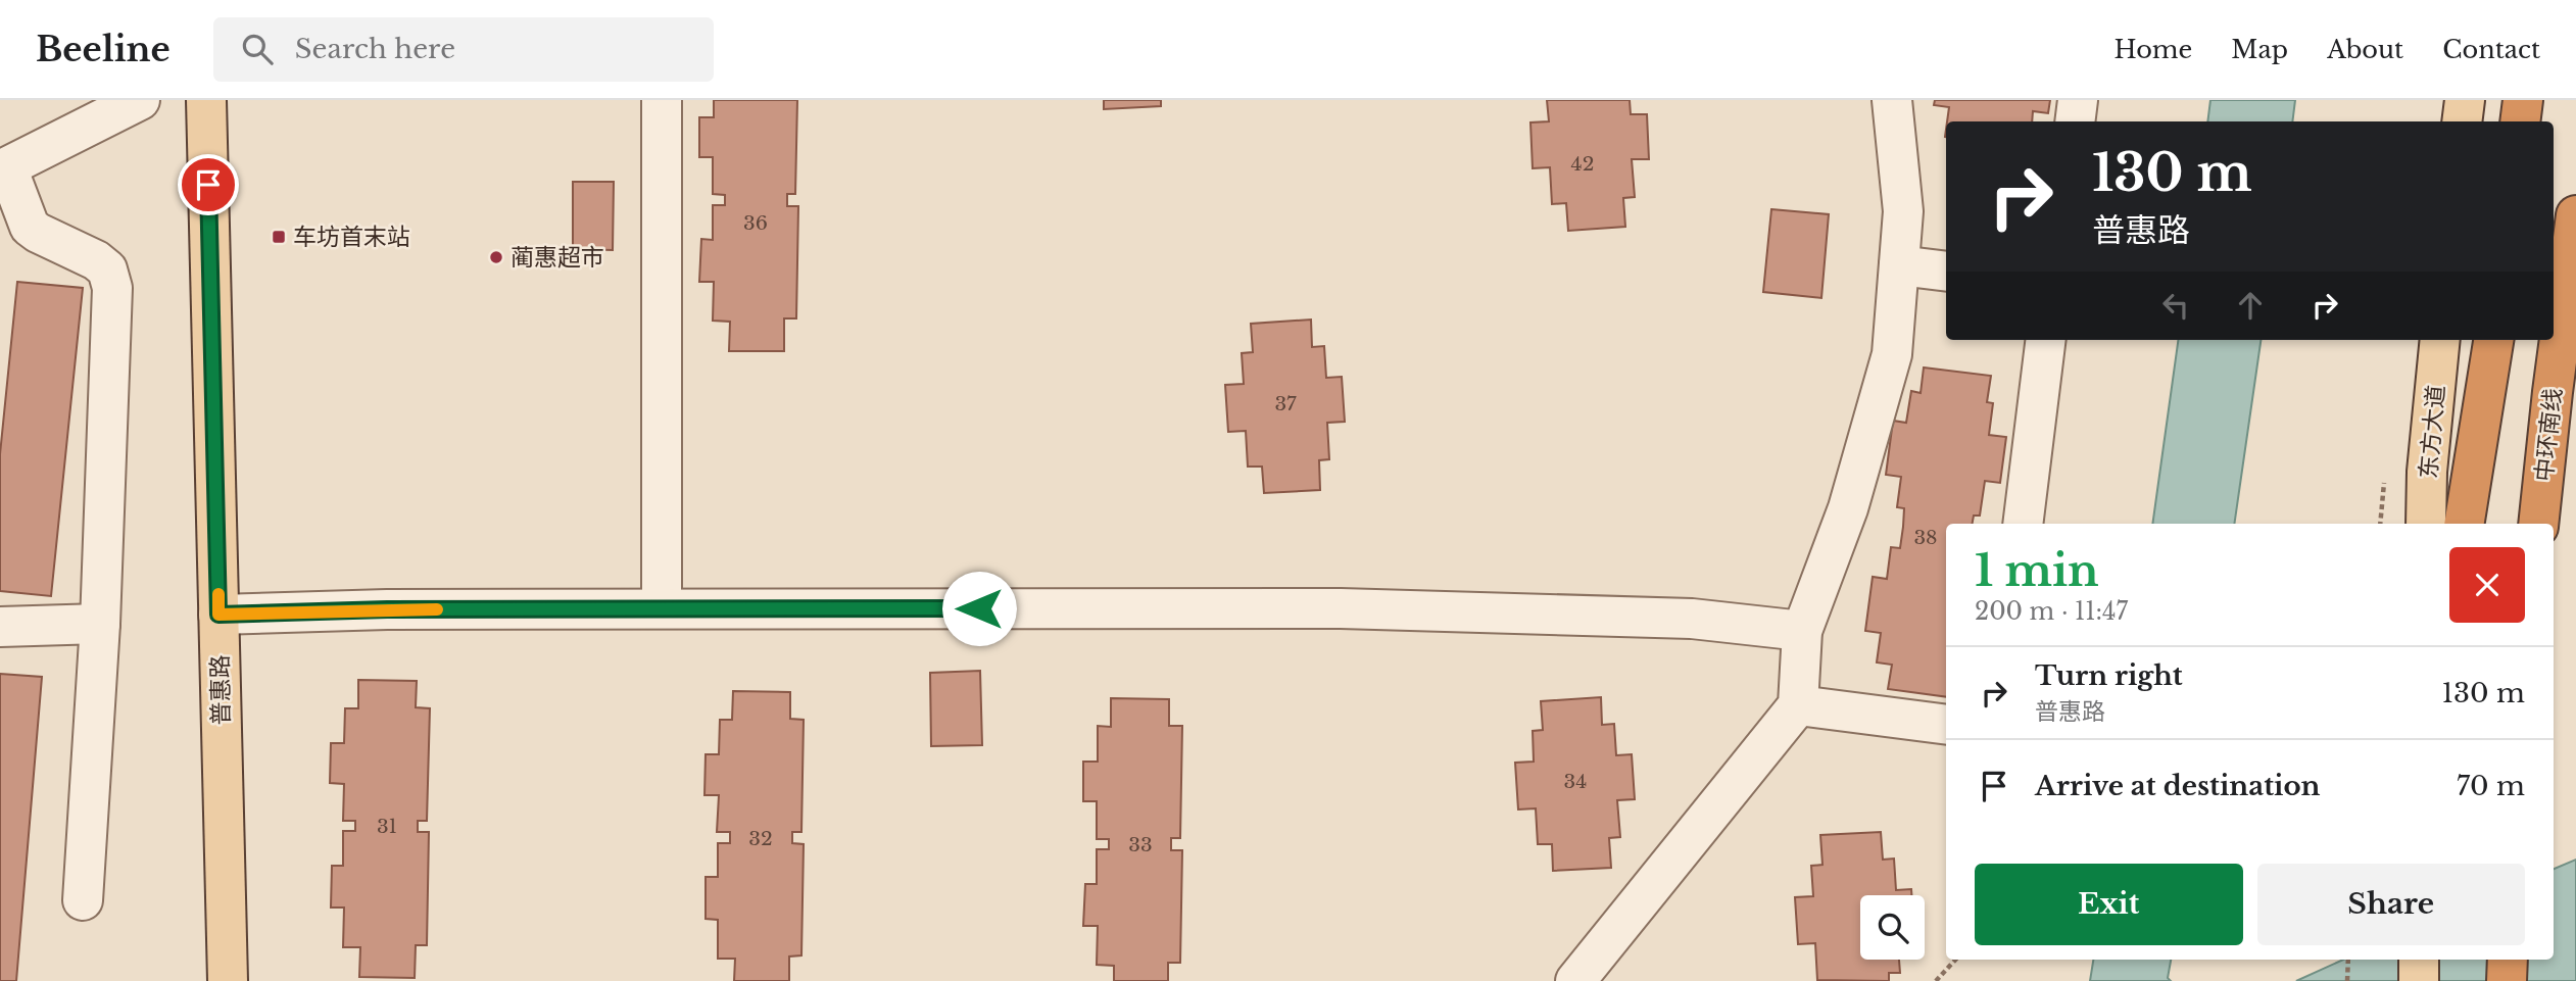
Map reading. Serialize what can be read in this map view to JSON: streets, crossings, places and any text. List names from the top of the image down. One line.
{"streets":{"highway":["中环南线"],"main road":["东方大道","普惠路"]},"places":{"transit":["车坊首末站"],"other":["蔺惠超市"]},"house_numbers":["42","36","37","38","34","31","32","33"],"page":{"header":"Beeline","search":"Search here","nav":["Home","Map","About","Contact"],"turn":["130 m","普惠路"],"heading":["1 min","200 m · 11:47"],"list":[{"name":"Turn right","note":"普惠路","value":"130 m"},{"name":"Arrive at destination","value":"70 m"}],"buttons":["Exit","Share"]}}
